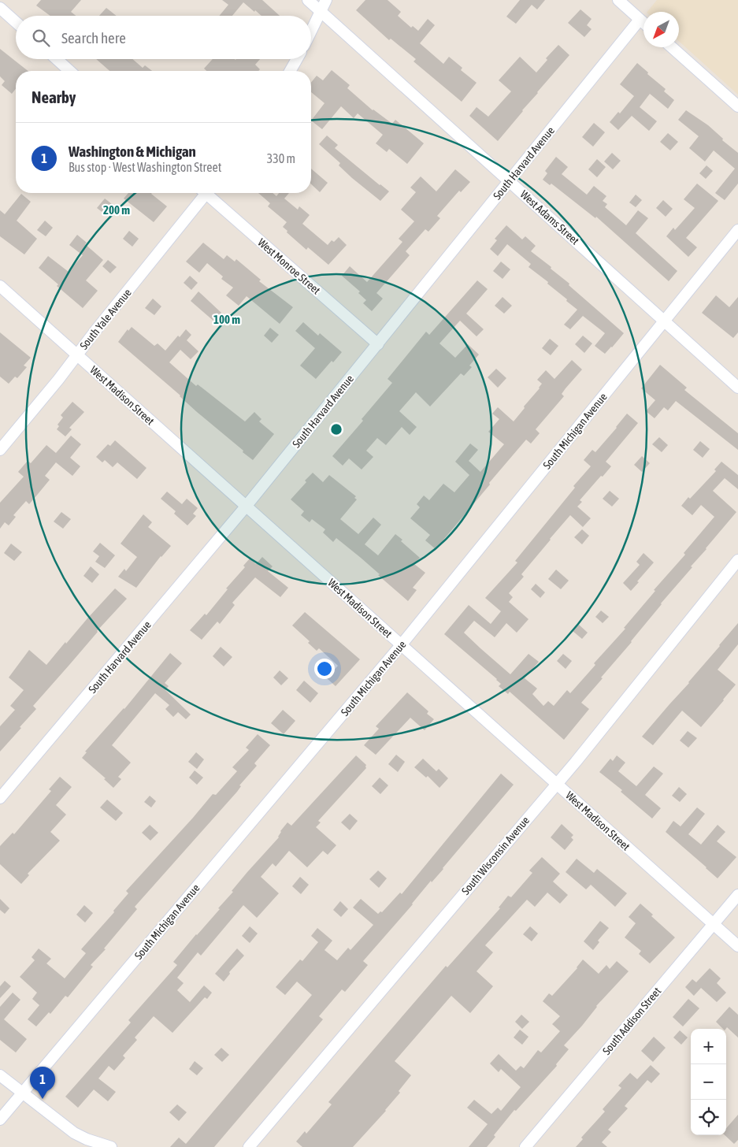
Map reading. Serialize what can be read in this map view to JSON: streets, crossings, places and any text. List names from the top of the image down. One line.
{"streets":{"street":["South Harvard Avenue","West Adams Street","West Monroe Street","South Yale Avenue","West Madison Street","South Michigan Avenue","South Wisconsin Avenue","South Addison Street"]},"crossings":[["South Harvard Avenue","West Adams Street"],["South Harvard Avenue","West Monroe Street"],["South Harvard Avenue","West Madison Street"],["West Adams Street","South Michigan Avenue"],["South Yale Avenue","West Madison Street"],["West Madison Street","South Michigan Avenue"],["West Madison Street","South Wisconsin Avenue"],["West Madison Street","South Addison Street"]],"north":"bottom left","page":{"search":"Search here","heading":"Nearby","list":[{"mark":"1","name":"Washington & Michigan","note":"Bus stop · West Washington Street","value":"330 m"}],"map_buttons":["+","−"],"pins":"1"},"rings":["200 m","100 m"]}
